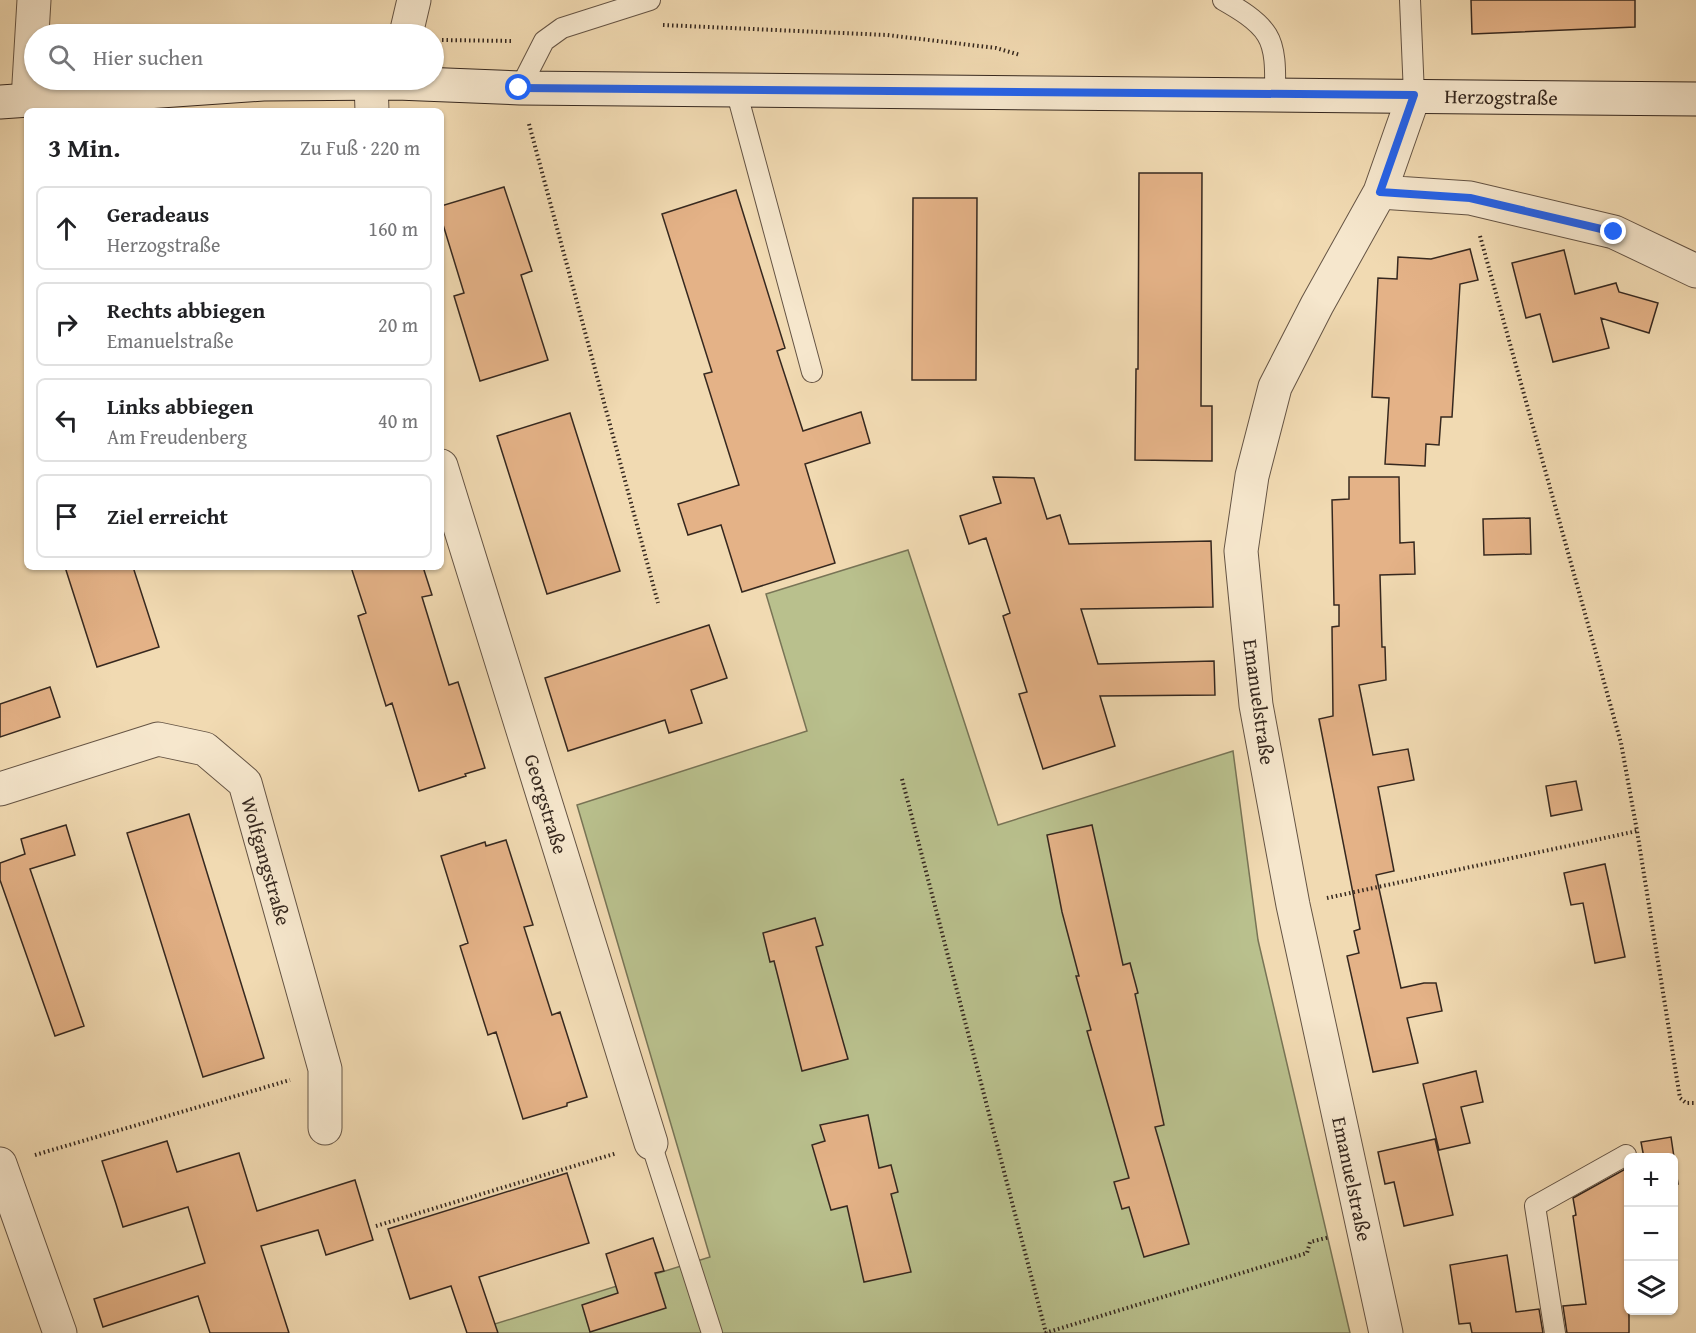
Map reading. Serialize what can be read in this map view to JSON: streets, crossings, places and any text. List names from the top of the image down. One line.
{"streets":{"street":["Herzogstraße","Emanuelstraße","Georgstraße","Wolfgangstraße"]},"crossings":[["Herzogstraße","Emanuelstraße"]],"page":{"search":"Hier suchen","heading":["3 Min.","Zu Fuß · 220 m"],"list":[["Geradeaus","Herzogstraße","160 m"],["Rechts abbiegen","Emanuelstraße","20 m"],["Links abbiegen","Am Freudenberg","40 m"],"Ziel erreicht"],"map_buttons":["+","−"]}}
